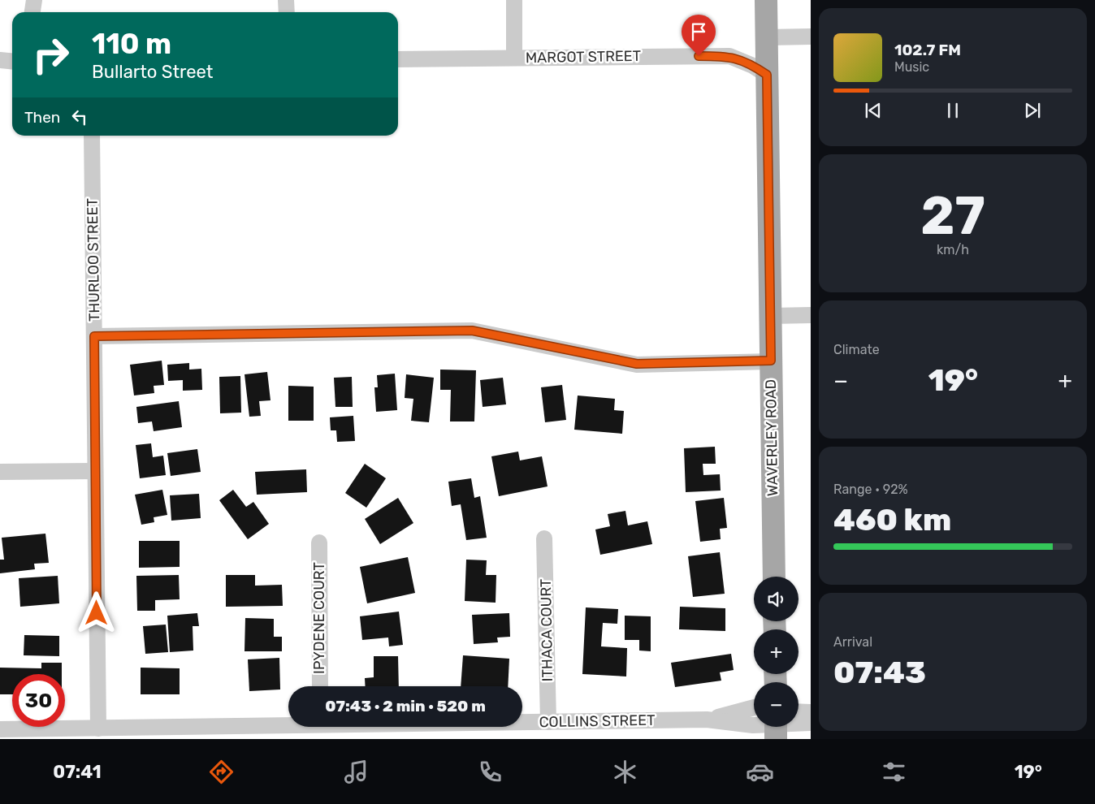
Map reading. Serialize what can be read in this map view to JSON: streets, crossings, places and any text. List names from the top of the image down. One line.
{"streets":{"main road":["WAVERLEY ROAD"],"street":["MARGOT STREET","THURLOO STREET","IPYDENE COURT","ITHACA COURT","COLLINS STREET"]},"crossings":[["MARGOT STREET","WAVERLEY ROAD"],["THURLOO STREET","COLLINS STREET"],["ITHACA COURT","COLLINS STREET"]],"page":{"turn":["110 m","Bullarto Street"],"song":["102.7 FM","Music"],"then":"Then","tile":[["27","km/h"],"Climate",["Range · 92%","460 km"],["Arrival","07:43"]],"heat":["−","19°","+"],"map_buttons":["+","−"],"limit":"30","trip":"07:43 · 2 min · 520 m","tabs":["07:41","19°"]}}
